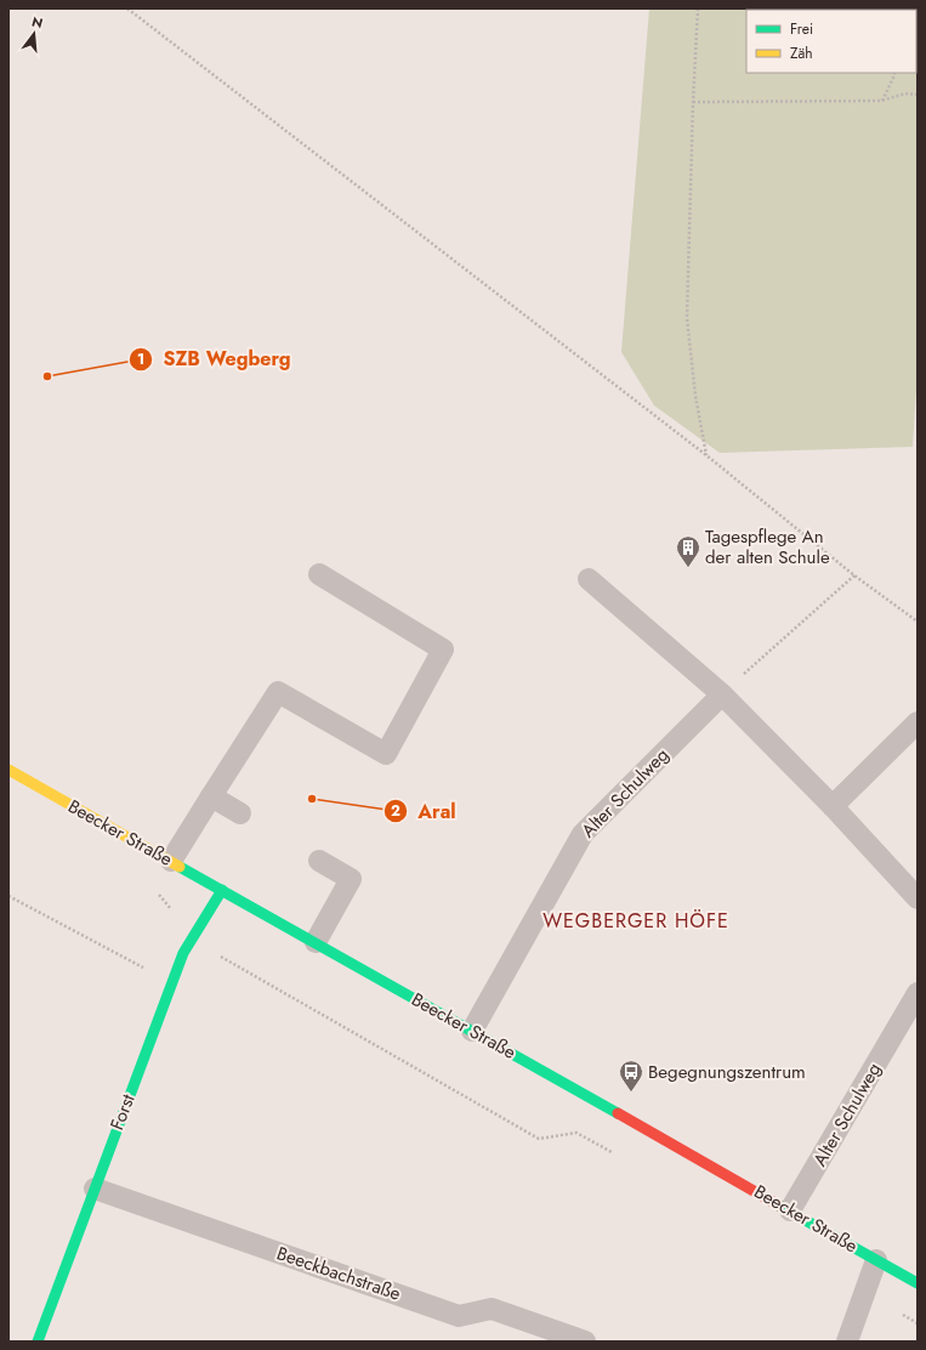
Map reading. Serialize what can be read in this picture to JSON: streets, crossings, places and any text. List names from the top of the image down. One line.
{"streets":{"street":["Beecker Straße","Forst"],"lane":["Alter Schulweg","Beeckbachstraße"]},"crossings":[["Alter Schulweg","Beecker Straße"],["Beecker Straße","Forst"],["Forst","Beeckbachstraße"]],"districts":["WEGBERGER HÖFE"],"places":{"other":["SZB Wegberg","Aral"],"building":["Tagespflege An der alten Schule"],"bus stop":["Begegnungszentrum"]},"legend":["Frei","Zäh"],"north":"top"}
